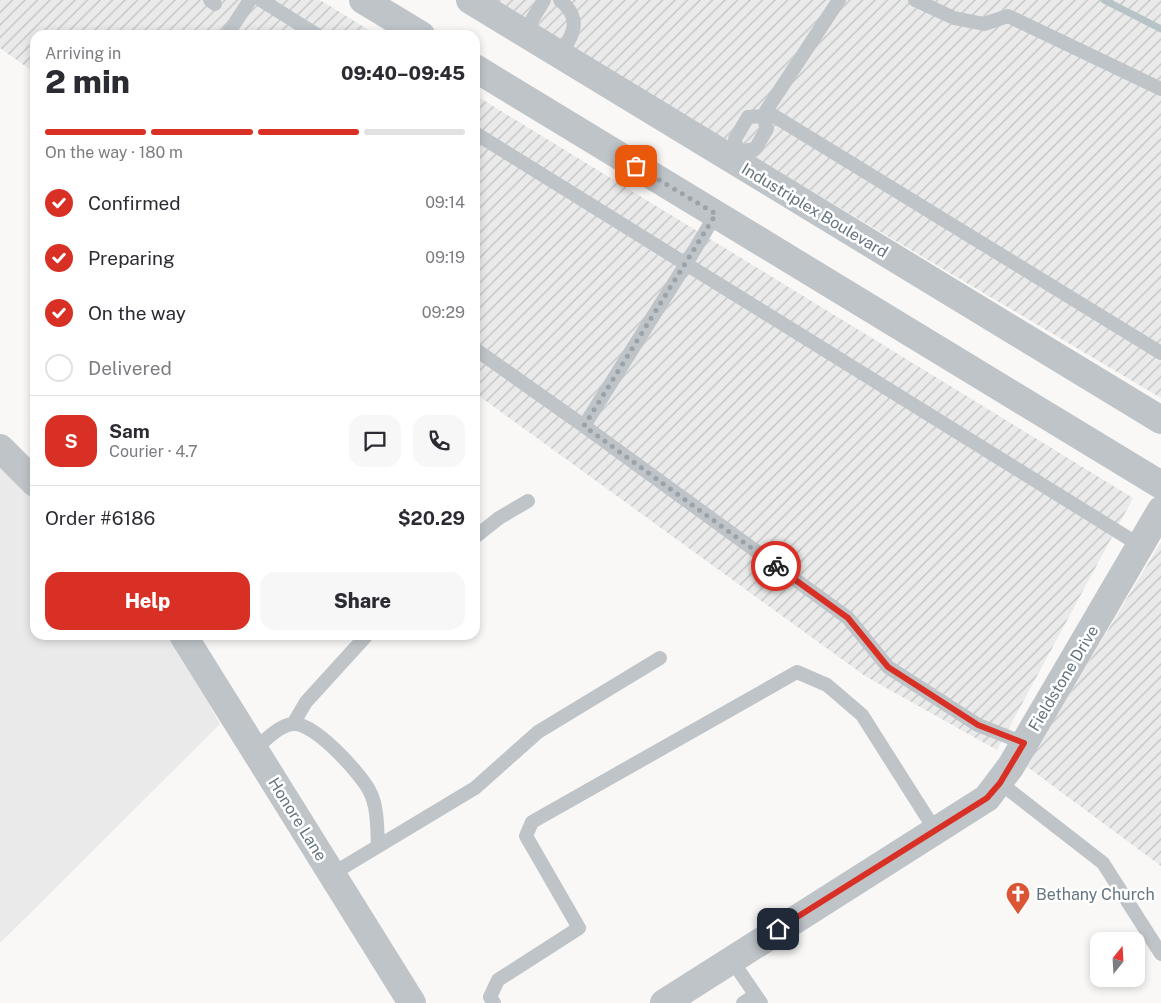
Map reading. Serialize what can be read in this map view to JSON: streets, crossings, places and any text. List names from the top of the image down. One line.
{"streets":{"street":["Industriplex Boulevard","Fieldstone Drive","Honore Lane"]},"places":{"church":["Bethany Church"]},"north":"top","page":{"heading":["2 min","Arriving in","09:40–09:45"],"panel":["Sam","Courier · 4.7","Order #6186","$20.29"],"bar":"On the way · 180 m","list":[["Confirmed","09:14"],["Preparing","09:19"],["On the way","09:29"],"Delivered"],"round":"S","buttons":["Help","Share"]}}
